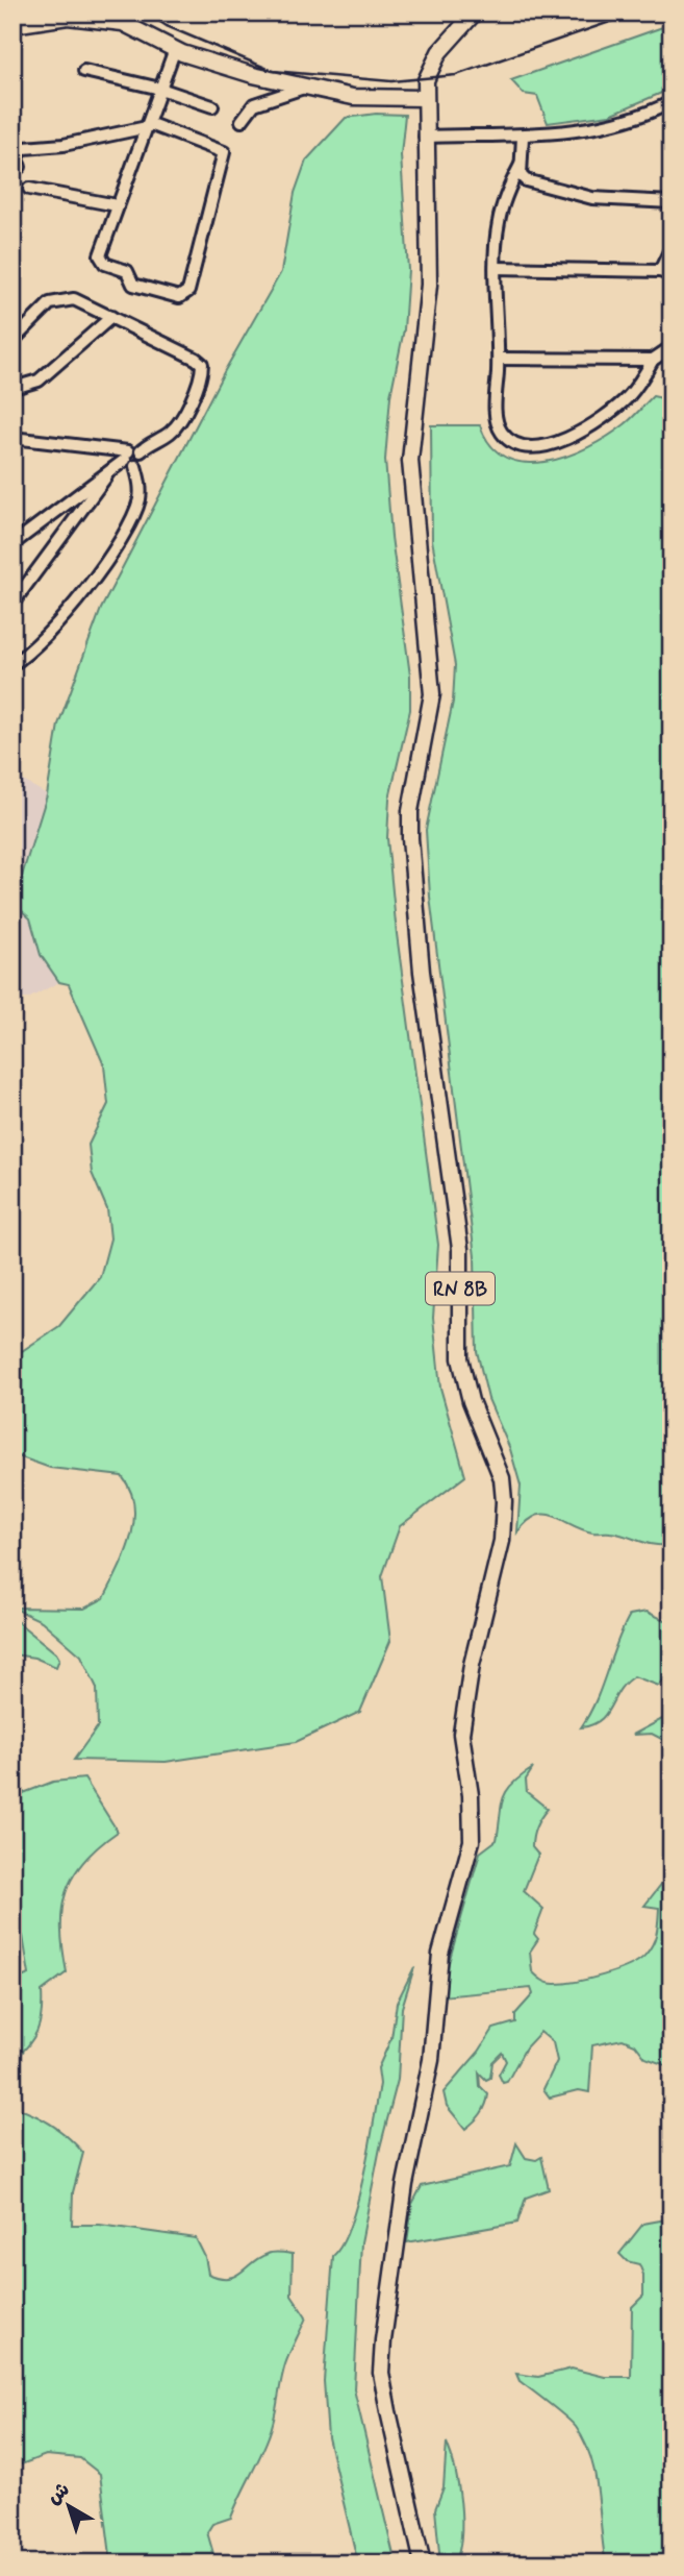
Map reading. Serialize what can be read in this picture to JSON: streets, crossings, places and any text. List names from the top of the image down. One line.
{"streets":{"main road":["RN 8B"]},"north":"top left"}
